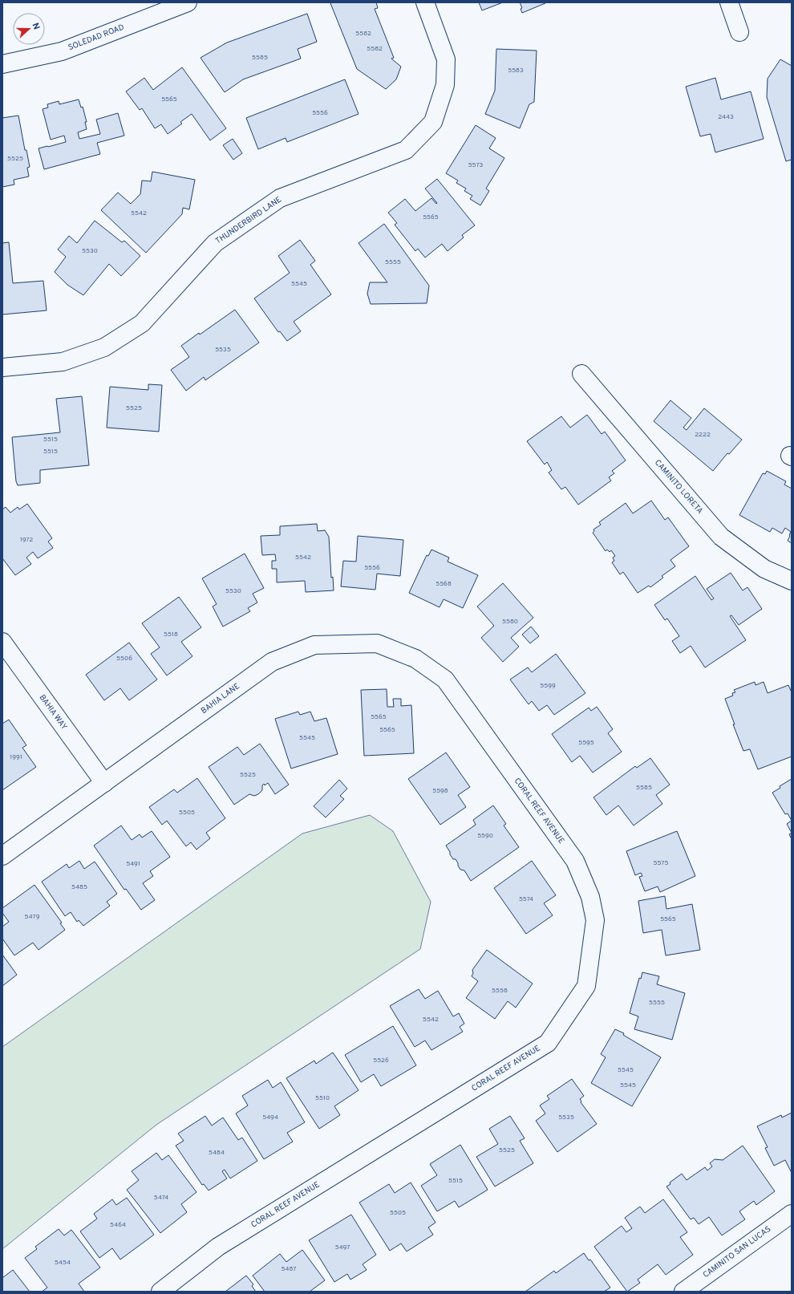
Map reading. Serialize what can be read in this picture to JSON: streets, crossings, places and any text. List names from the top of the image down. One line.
{"streets":{"street":["SOLEDAD ROAD","THUNDERBIRD LANE","CAMINITO LORETA","BAHIA LANE","BAHIA WAY","CORAL REEF AVENUE","CAMINITO SAN LUCAS"]},"crossings":[["BAHIA LANE","BAHIA WAY"],["BAHIA LANE","CORAL REEF AVENUE"]],"house_numbers":["5582","5582","5585","5583","5565","5556","2443","5525","5573","5542","5565","5530","5555","5545","5535","5525","2222","5515","5515","1972","5542","5556","5568","5530","5580","5518","5506","5599","5565","5565","5545","5595","1991","5525","5585","5598","5505","5590","5575","5491","5485","5574","5479","5565","5558","5555","5542","5526","5545","5545","5510","5494","5535","5525","5484","5515","5474","5505","5464","5497","5454","5487"],"north":"right"}
